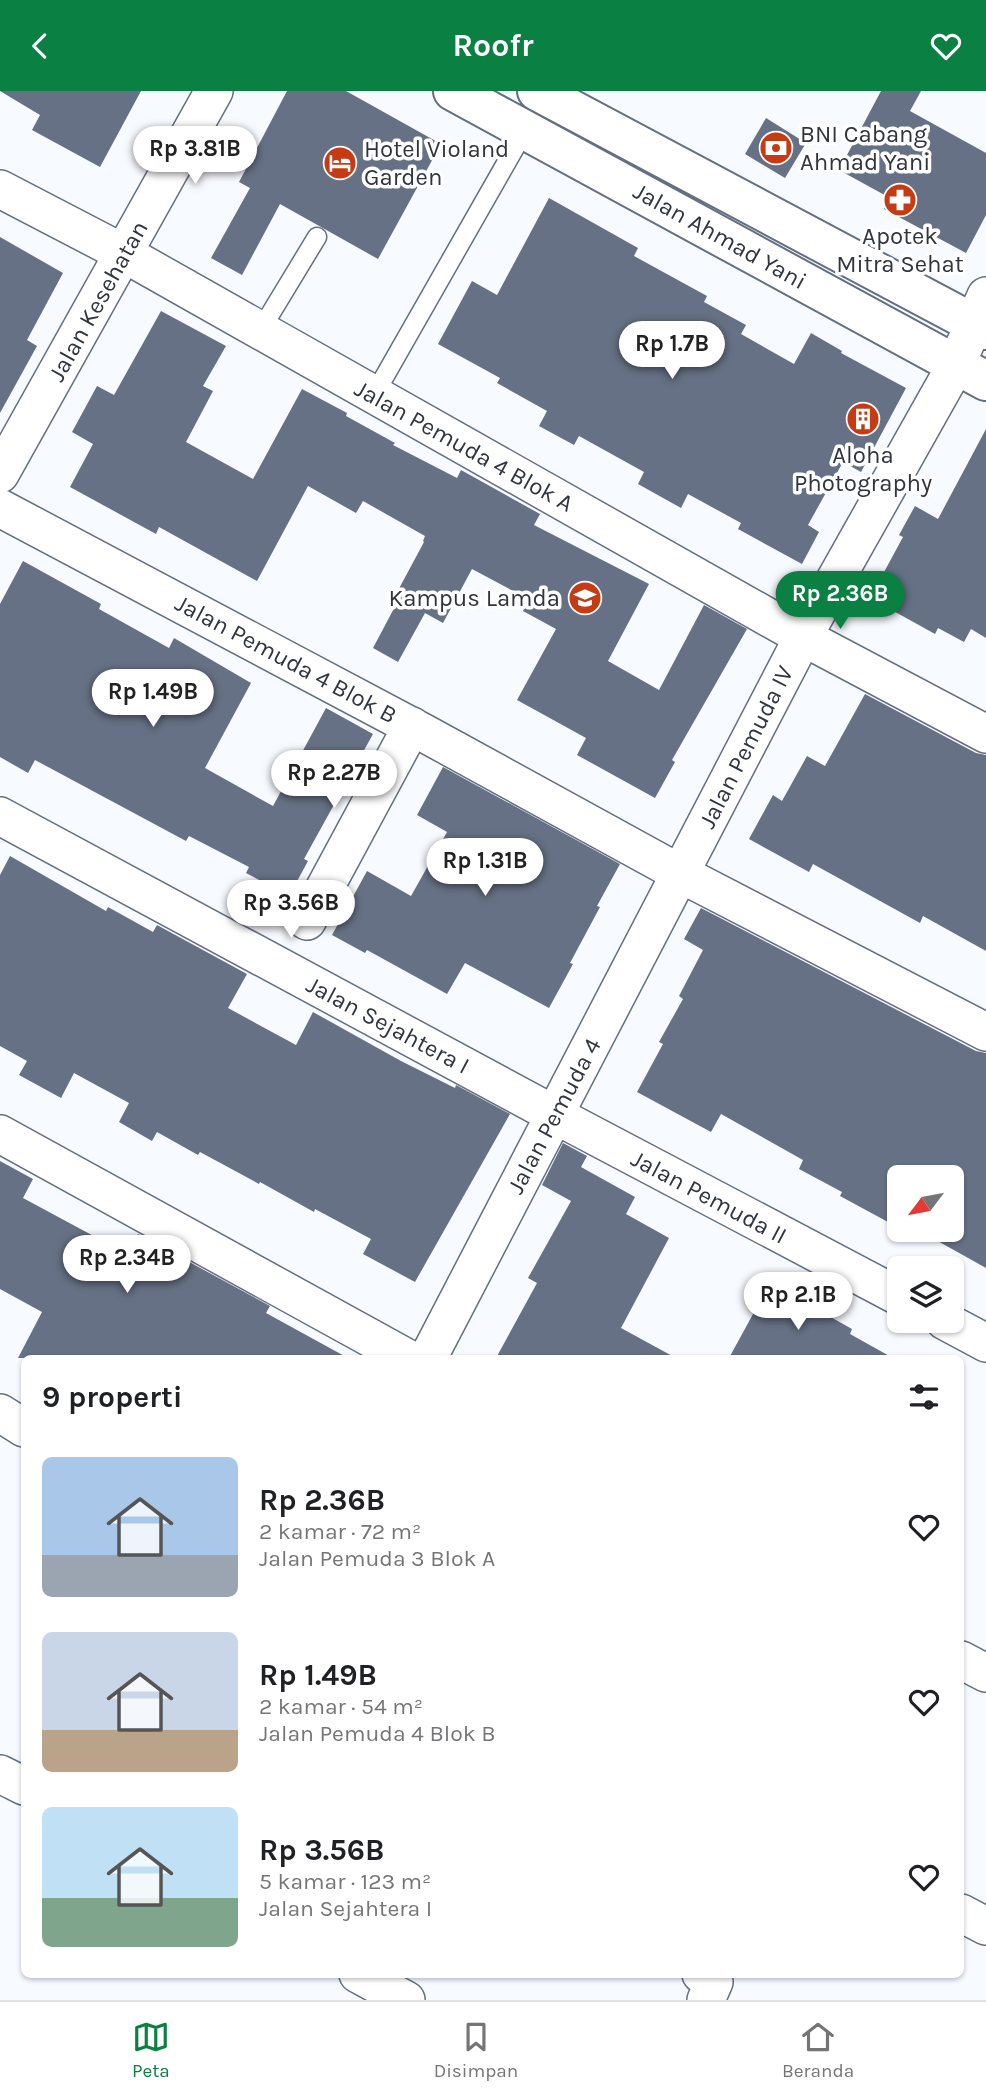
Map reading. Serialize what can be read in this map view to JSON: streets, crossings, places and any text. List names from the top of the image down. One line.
{"streets":{"main road":["Jalan Ahmad Yani"],"street":["Jalan Kesehatan","Jalan Pemuda 4 Blok A","Jalan Pemuda 4 Blok B","Jalan Pemuda IV","Jalan Sejahtera I","Jalan Pemuda 4","Jalan Pemuda II"]},"crossings":[["Jalan Ahmad Yani","Jalan Pemuda IV"],["Jalan Kesehatan","Jalan Pemuda 4 Blok A"],["Jalan Pemuda 4 Blok A","Jalan Pemuda IV"],["Jalan Pemuda 4 Blok B","Jalan Pemuda IV"],["Jalan Pemuda 4 Blok B","Jalan Pemuda 4"],["Jalan Pemuda IV","Jalan Pemuda 4"],["Jalan Sejahtera I","Jalan Pemuda 4"],["Jalan Sejahtera I","Jalan Pemuda II"],["Jalan Pemuda 4","Jalan Pemuda II"]],"places":{"bank":["BNI Cabang Ahmad Yani"],"hotel":["Hotel Violand Garden"],"pharmacy":["Apotek Mitra Sehat"],"building":["Aloha Photography"],"school or university":["Kampus Lamda"]},"north":"bottom left","page":{"header":"Roofr","price":["Rp 3.81B","Rp 1.7B","Rp 2.36B","Rp 1.49B","Rp 2.27B","Rp 1.31B","Rp 3.56B","Rp 2.34B","Rp 2.1B"],"heading":"9 properti","list":[{"name":"Rp 2.36B","note":"2 kamar · 72 m² · Jalan Pemuda 3 Blok A"},{"name":"Rp 1.49B","note":"2 kamar · 54 m² · Jalan Pemuda 4 Blok B"},{"name":"Rp 3.56B","note":"5 kamar · 123 m² · Jalan Sejahtera I"}],"tabs":["Peta","Disimpan","Beranda"]}}
